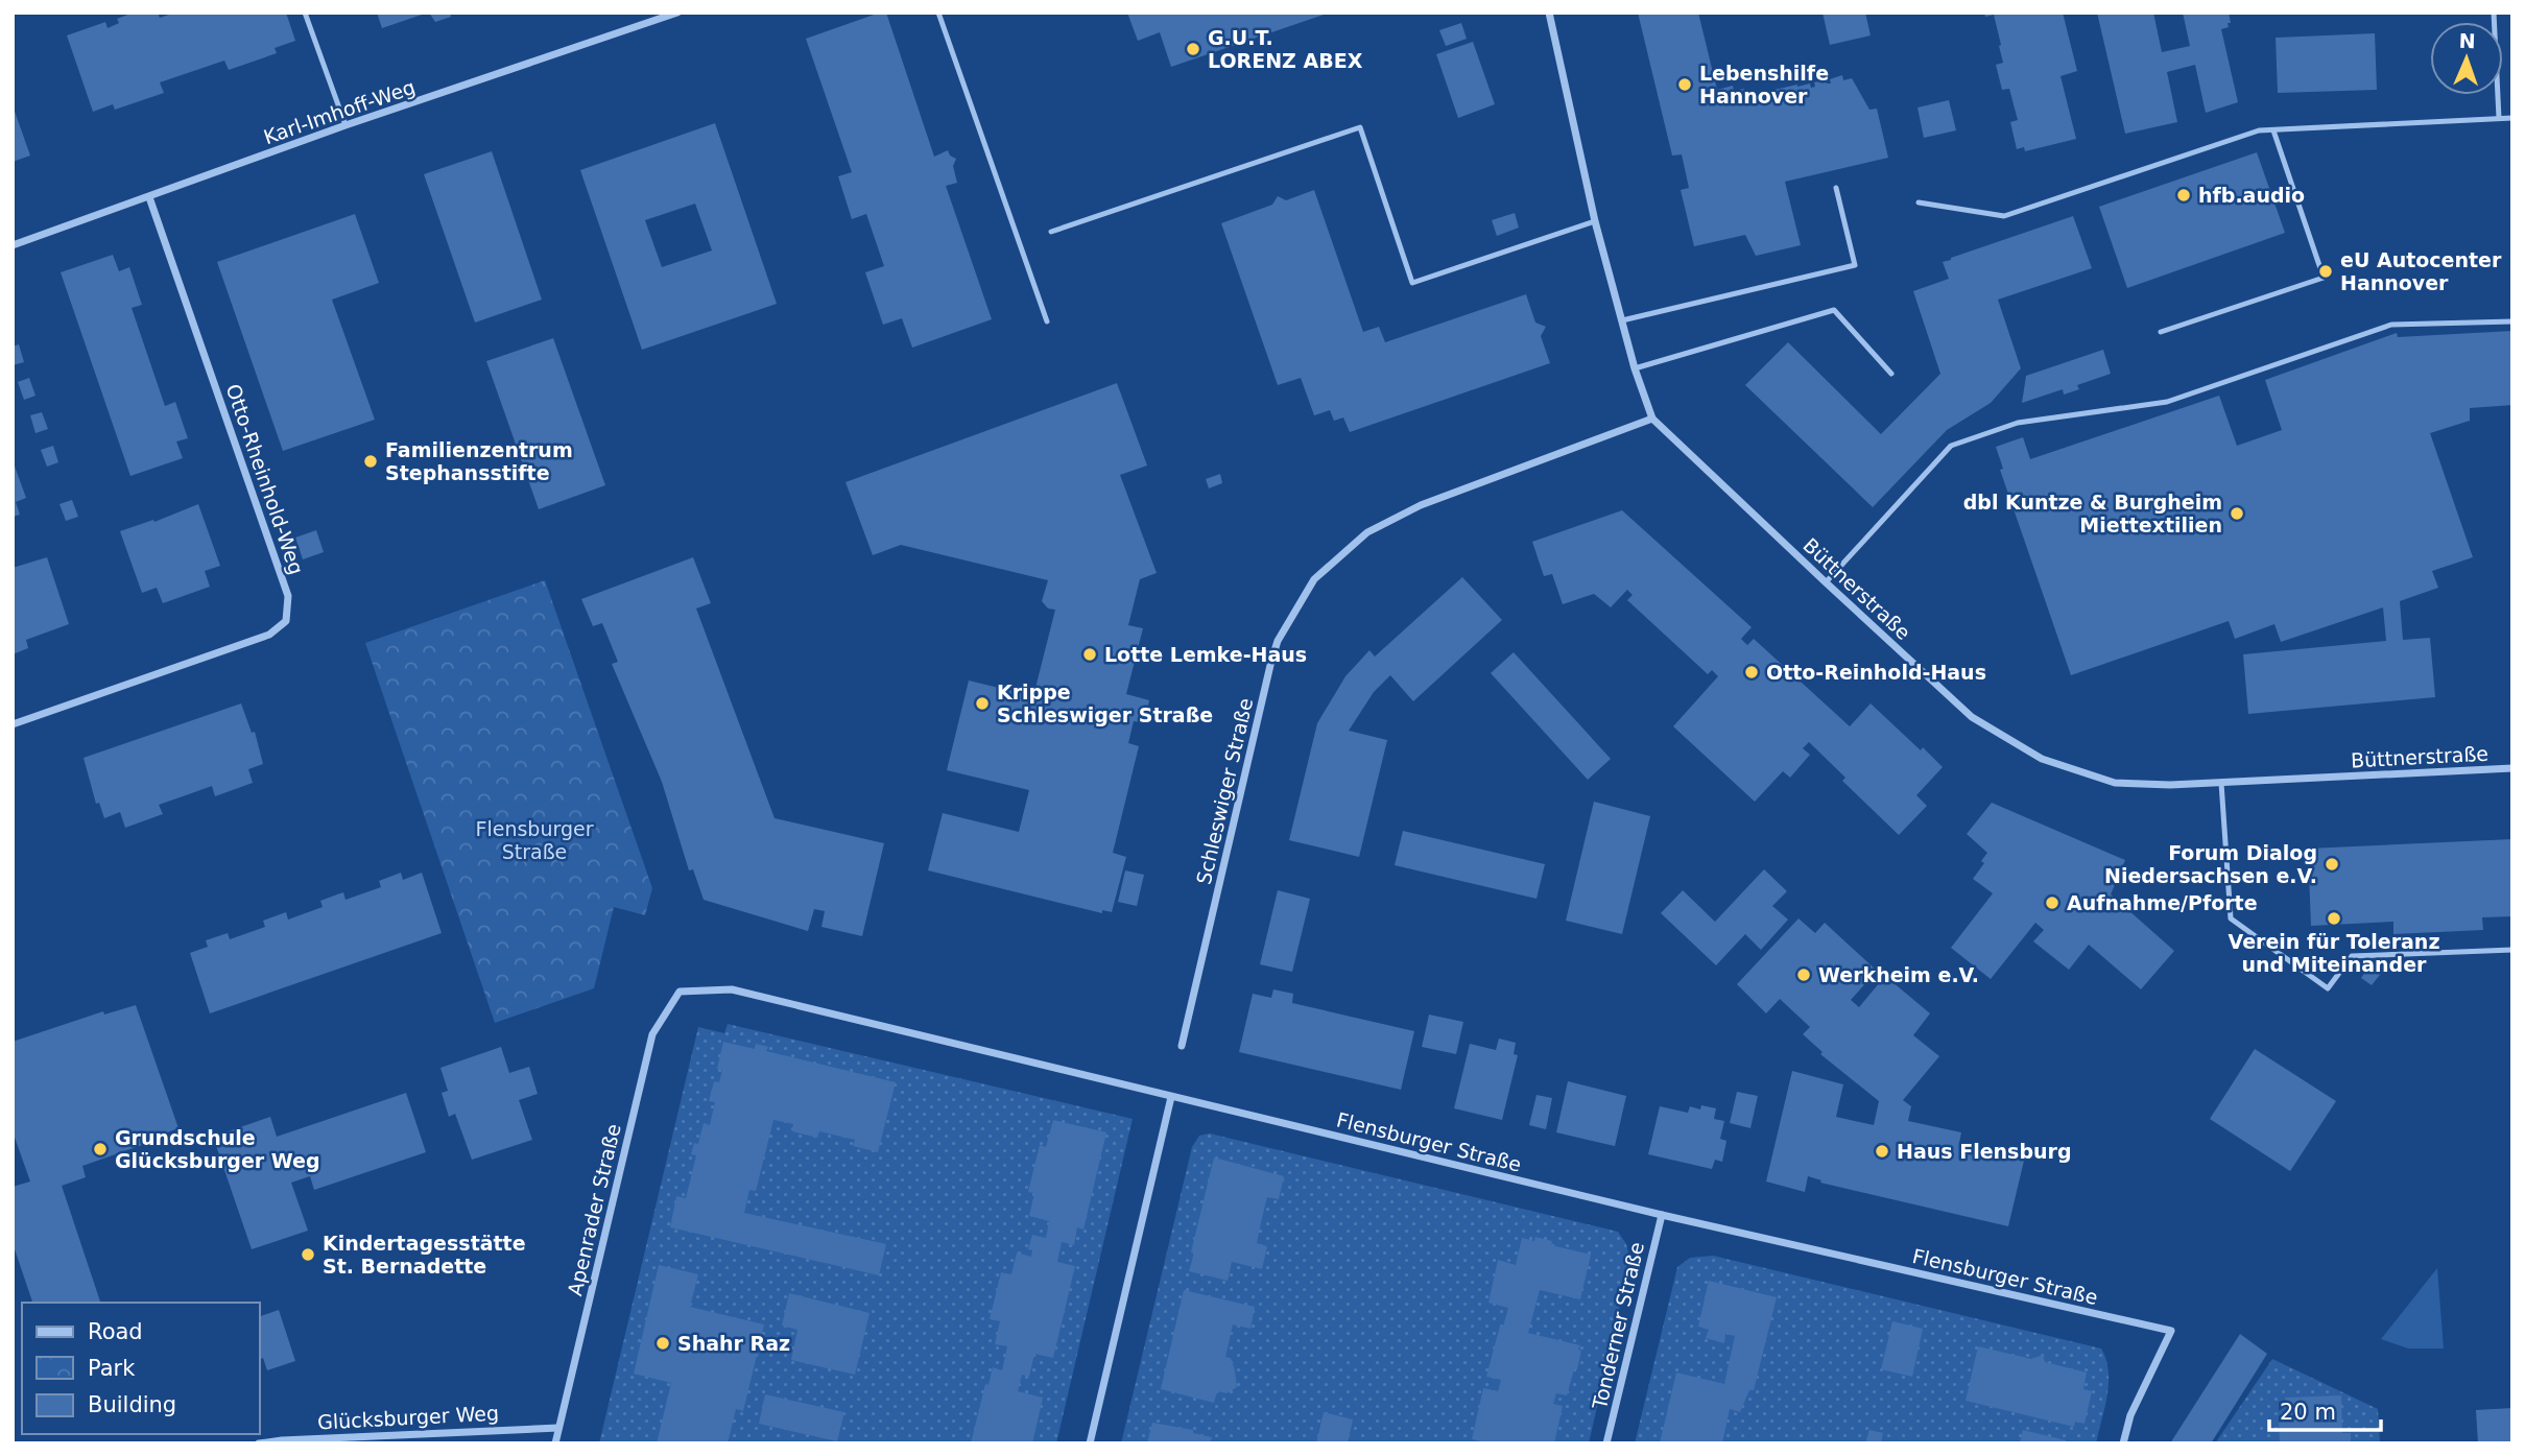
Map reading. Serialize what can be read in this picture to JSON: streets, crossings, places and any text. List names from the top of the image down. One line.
{"streets":{"street":["Karl-Imhoff-Weg","Otto-Rheinhold-Weg","Büttnerstraße","Schleswiger Straße","Flensburger Straße","Apenrader Straße","Tonderner Straße","Glücksburger Weg"]},"crossings":[["Karl-Imhoff-Weg","Otto-Rheinhold-Weg"],["Büttnerstraße","Schleswiger Straße"],["Flensburger Straße","Apenrader Straße"],["Flensburger Straße","Tonderner Straße"],["Apenrader Straße","Glücksburger Weg"]],"parks":["Flensburger Straße"],"places":["G.U.T. LORENZ ABEX","Lebenshilfe Hannover","hfb.audio","eU Autocenter Hannover","Familienzentrum Stephansstifte","dbl Kuntze & Burgheim Miettextilien","Lotte Lemke-Haus","Otto-Reinhold-Haus","Krippe Schleswiger Straße","Forum Dialog Niedersachsen e.V.","Aufnahme/Pforte","Verein für Toleranz und Miteinander","Werkheim e.V.","Grundschule Glücksburger Weg","Haus Flensburg","Kindertagesstätte St. Bernadette","Shahr Raz"],"legend":["Road","Park","Building"],"scale_bar":"20 m","north":"top"}
